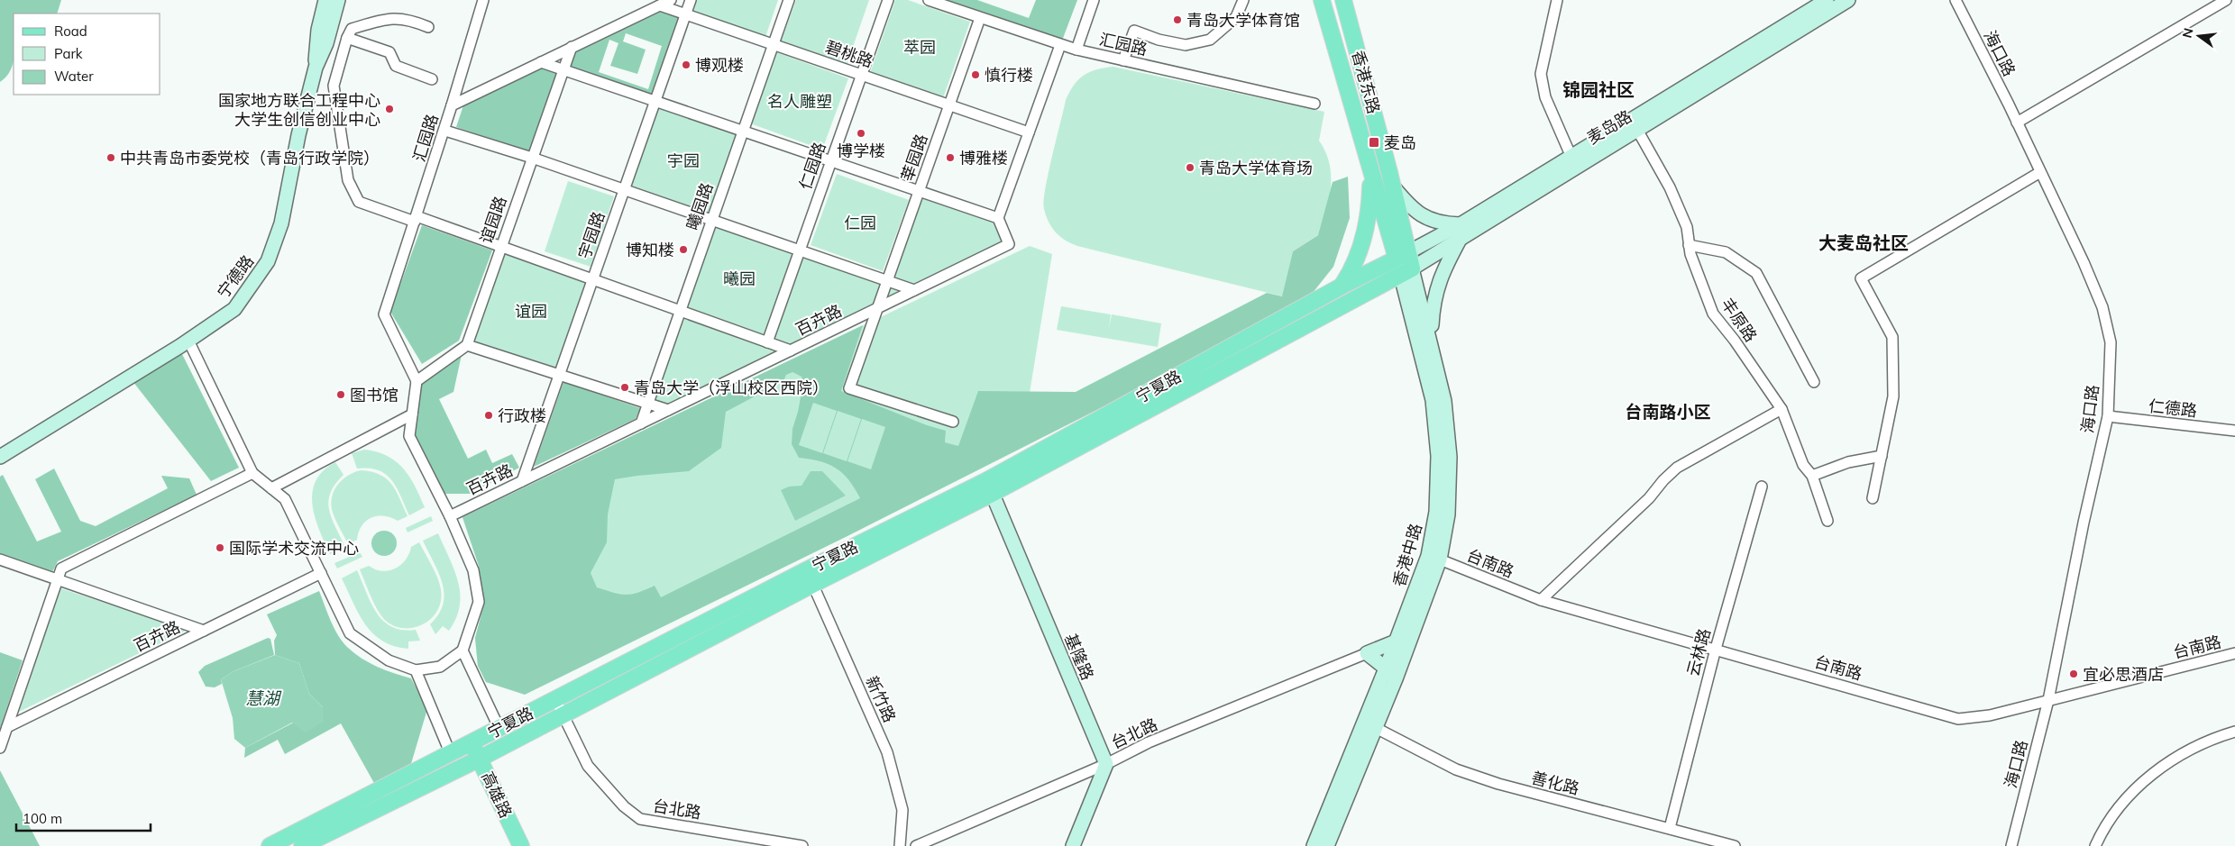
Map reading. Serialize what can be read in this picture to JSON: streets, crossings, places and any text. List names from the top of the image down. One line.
{"streets":{"main road":["香港东路","麦岛路","宁德路","宁夏路","香港中路","基隆路","高雄路"],"street":["汇园路","海口路","碧桃路","仁园路","曦园路","谊园路","宇园路","百卉路","丰原路","仁德路","台南路","云林路","新竹路","台北路","善化路"]},"crossings":[["汇园路","碧桃路"],["汇园路","谊园路"],["海口路","仁德路"],["海口路","台南路"],["碧桃路","仁园路"],["碧桃路","曦园路"],["碧桃路","宇园路"],["香港东路","麦岛路"],["香港东路","宁夏路"],["香港东路","香港中路"],["麦岛路","丰原路"],["麦岛路","宁夏路"],["麦岛路","香港中路"],["曦园路","百卉路"],["宇园路","百卉路"],["宁夏路","香港中路"],["宁夏路","基隆路"],["宁夏路","新竹路"],["宁夏路","台北路"],["宁夏路","高雄路"],["香港中路","台南路"],["香港中路","善化路"],["台南路","云林路"],["云林路","善化路"],["基隆路","台北路"]],"districts":["锦园社区","大麦岛社区","台南路小区"],"water":["慧湖"],"parks":["萃园","名人雕塑","宇园","仁园","曦园","谊园"],"places":{"other":["青岛大学体育馆","博观楼","慎行楼","国家地方联合工程中心 大学生创信创业中心","博学楼","中共青岛市委党校（青岛行政学院）","博雅楼","青岛大学体育场","博知楼","青岛大学（浮山校区西院）","图书馆","行政楼","国际学术交流中心","宜必思酒店"],"transit":["麦岛"]},"legend":["Road","Park","Water"],"scale_bar":"100 m","north":"left"}
